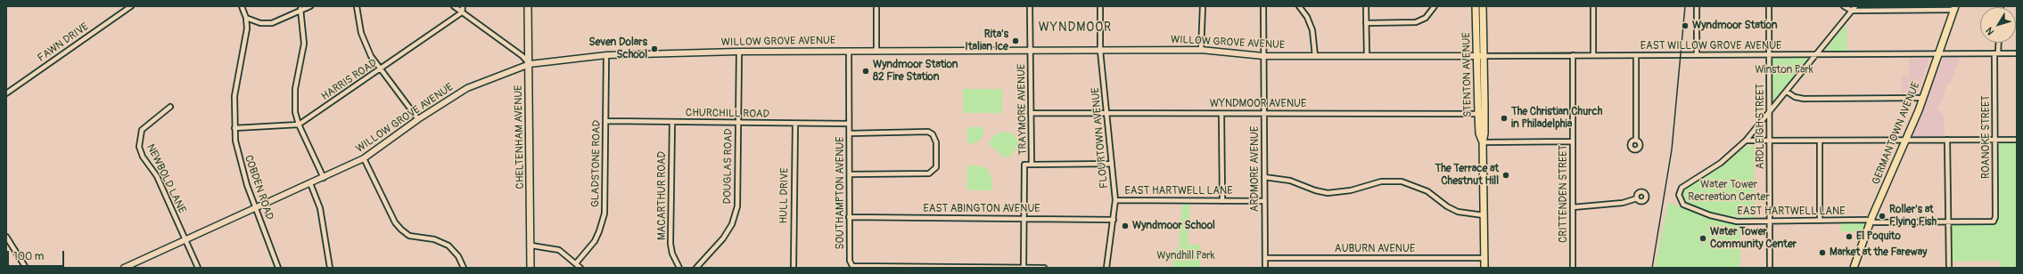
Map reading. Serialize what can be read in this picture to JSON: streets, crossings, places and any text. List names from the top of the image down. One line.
{"streets":{"main road":["STENTON AVENUE","GERMANTOWN AVENUE","CHELTENHAM AVENUE"],"street":["WILLOW GROVE AVENUE","FAWN DRIVE","EAST WILLOW GROVE AVENUE","HARRIS ROAD","WYNDMOOR AVENUE","TRAYMORE AVENUE","CHURCHILL ROAD","ARDLEIGH STREET","ROANOKE STREET","FLOURTOWN AVENUE","GLADSTONE ROAD","DOUGLAS ROAD","ARDMORE AVENUE","NEWBOLD LANE","COBDEN ROAD","EAST HARTWELL LANE","SOUTHAMPTON AVENUE","CRITTENDEN STREET","MACARTHUR ROAD","HULL DRIVE","EAST ABINGTON AVENUE","AUBURN AVENUE"]},"crossings":[["WILLOW GROVE AVENUE","EAST WILLOW GROVE AVENUE"],["WILLOW GROVE AVENUE","STENTON AVENUE"],["WILLOW GROVE AVENUE","TRAYMORE AVENUE"],["WILLOW GROVE AVENUE","CHELTENHAM AVENUE"],["WILLOW GROVE AVENUE","FLOURTOWN AVENUE"],["WILLOW GROVE AVENUE","GLADSTONE ROAD"],["WILLOW GROVE AVENUE","DOUGLAS ROAD"],["WILLOW GROVE AVENUE","ARDMORE AVENUE"],["WILLOW GROVE AVENUE","NEWBOLD LANE"],["WILLOW GROVE AVENUE","COBDEN ROAD"],["WILLOW GROVE AVENUE","SOUTHAMPTON AVENUE"],["EAST WILLOW GROVE AVENUE","STENTON AVENUE"],["EAST WILLOW GROVE AVENUE","ARDLEIGH STREET"],["EAST WILLOW GROVE AVENUE","GERMANTOWN AVENUE"],["EAST WILLOW GROVE AVENUE","ROANOKE STREET"],["EAST WILLOW GROVE AVENUE","CRITTENDEN STREET"],["STENTON AVENUE","WYNDMOOR AVENUE"],["STENTON AVENUE","AUBURN AVENUE"],["WYNDMOOR AVENUE","TRAYMORE AVENUE"],["WYNDMOOR AVENUE","FLOURTOWN AVENUE"],["WYNDMOOR AVENUE","ARDMORE AVENUE"],["TRAYMORE AVENUE","EAST ABINGTON AVENUE"],["CHURCHILL ROAD","GLADSTONE ROAD"],["CHURCHILL ROAD","DOUGLAS ROAD"],["CHURCHILL ROAD","SOUTHAMPTON AVENUE"],["CHURCHILL ROAD","MACARTHUR ROAD"],["CHURCHILL ROAD","HULL DRIVE"],["ARDLEIGH STREET","EAST HARTWELL LANE"],["GERMANTOWN AVENUE","EAST HARTWELL LANE"],["ROANOKE STREET","EAST HARTWELL LANE"],["FLOURTOWN AVENUE","EAST HARTWELL LANE"],["FLOURTOWN AVENUE","EAST ABINGTON AVENUE"],["ARDMORE AVENUE","EAST HARTWELL LANE"],["ARDMORE AVENUE","AUBURN AVENUE"],["SOUTHAMPTON AVENUE","EAST ABINGTON AVENUE"]],"districts":["WYNDMOOR"],"parks":["Winston Park","Water Tower Recreation Center","Wyndhill Park"],"places":["Wyndmoor Station","Rita's Italian Ice","Seven Dolars School","Wyndmoor Station 82 Fire Station","The Christian Church in Philadelphia","The Terrace at Chestnut Hill","Roller's at Flying Fish","Wyndmoor School","El Poquito","Water Tower Community Center","Market at the Fareway"],"scale_bar":"100 m","north":"bottom left"}
